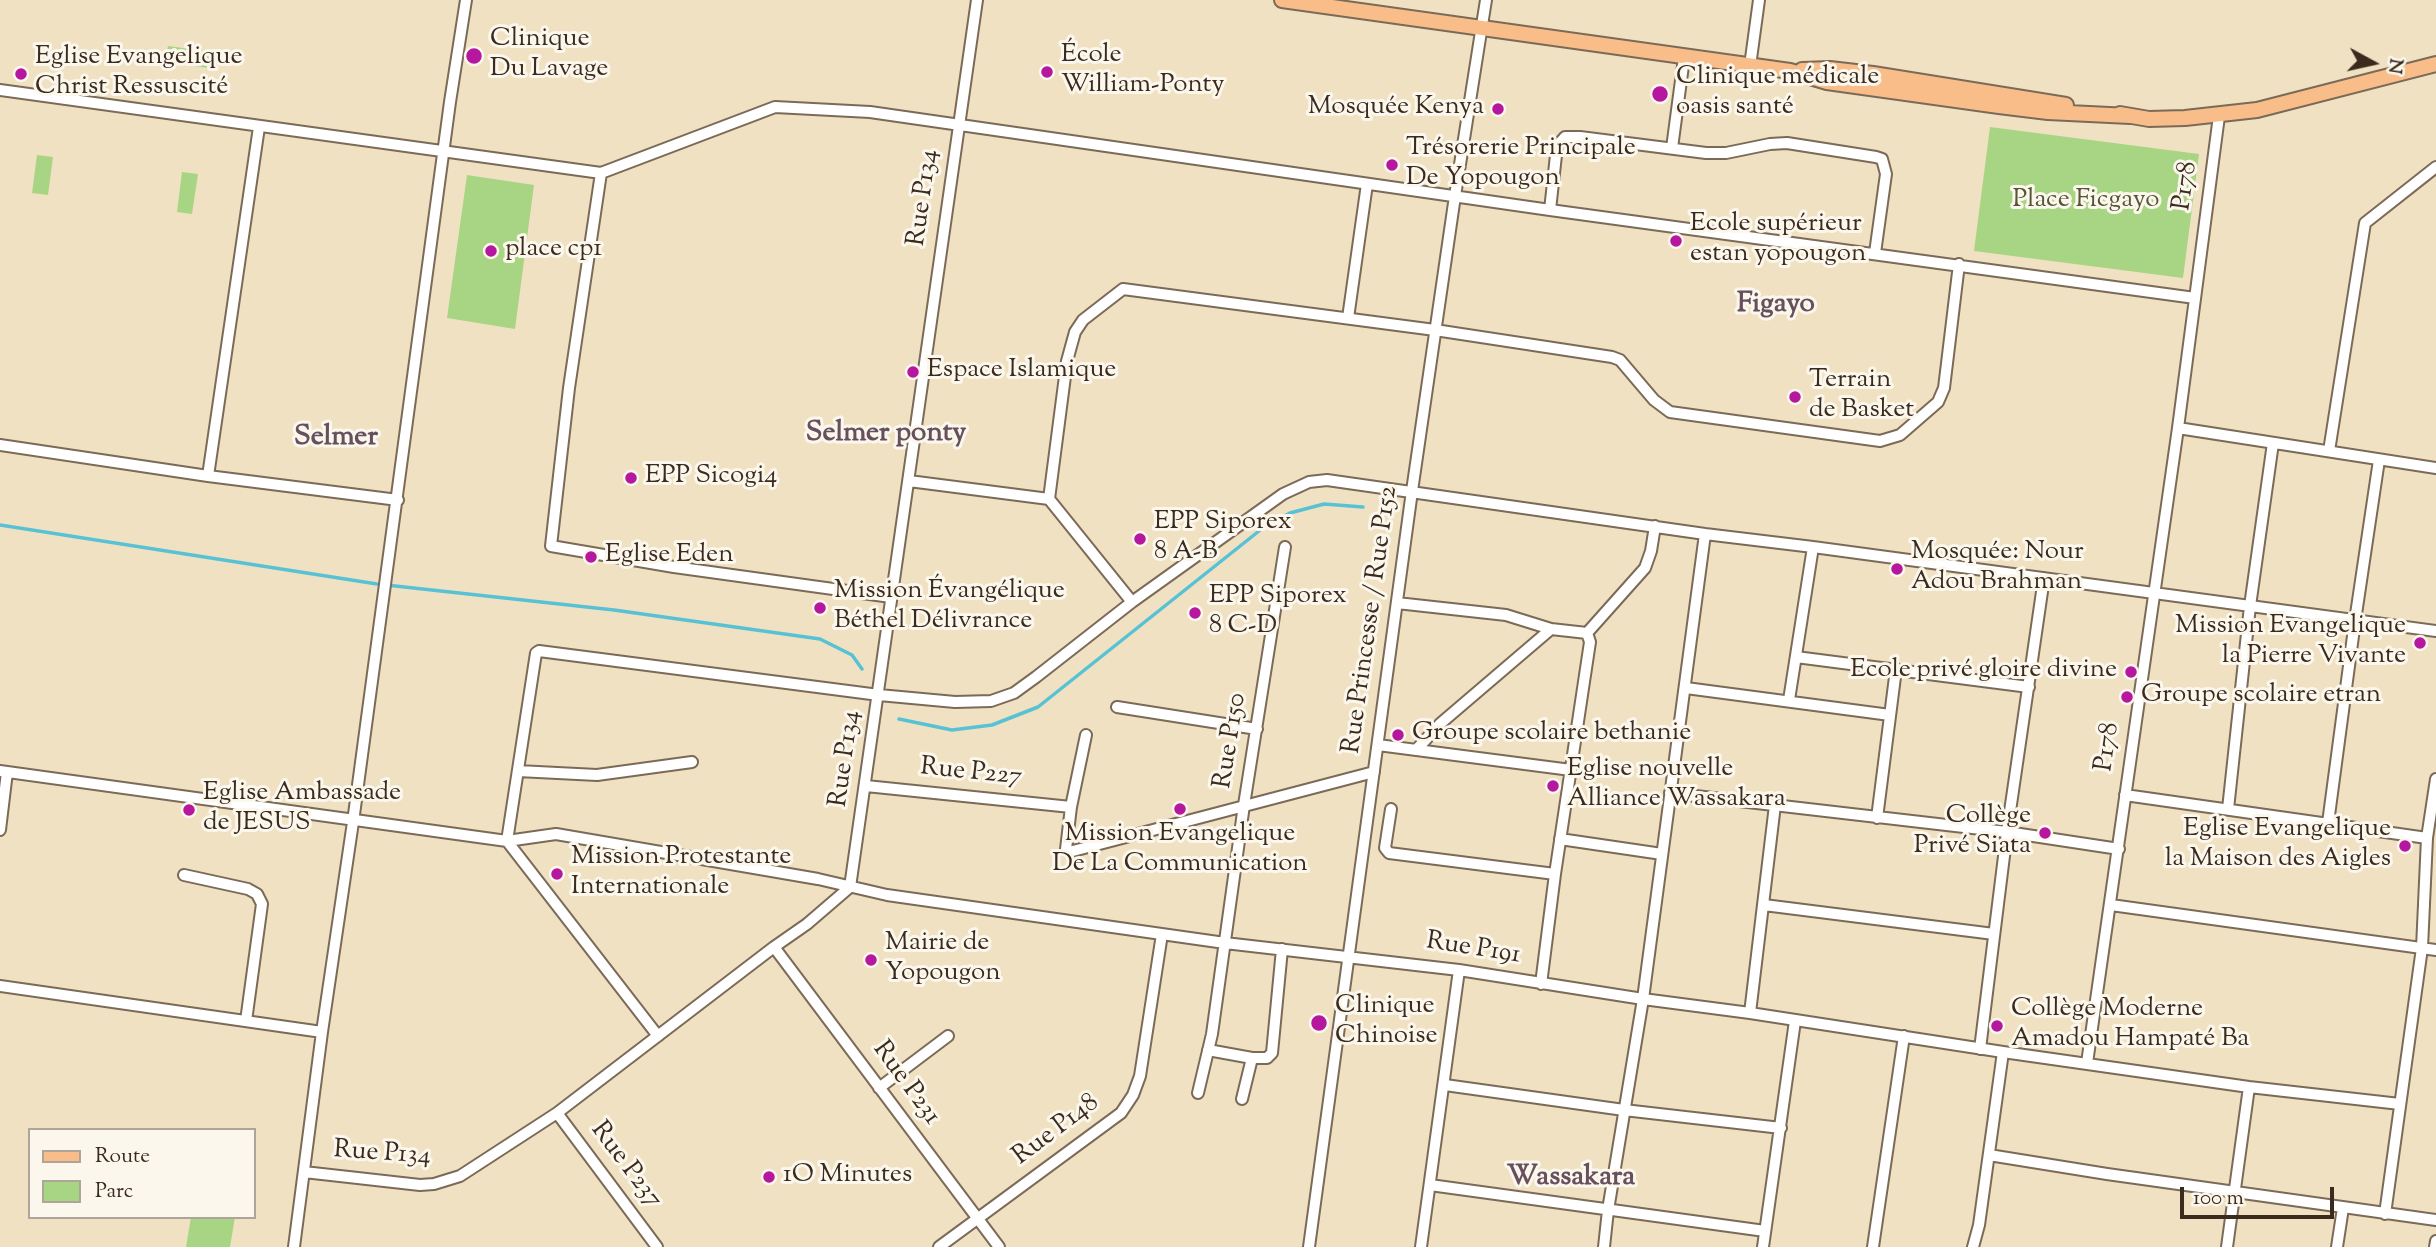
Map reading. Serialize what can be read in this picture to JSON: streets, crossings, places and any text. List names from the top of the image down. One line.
{"streets":{"street":["P178","Rue P134","Rue Princesse / Rue P152","Rue P150","Rue P227","Rue P191","Rue P231","Rue P148","Rue P237"]},"crossings":[["P178","Rue P191"],["Rue P134","Rue P227"],["Rue P134","Rue P191"],["Rue P134","Rue P231"],["Rue P134","Rue P237"],["Rue Princesse / Rue P152","Rue P191"],["Rue P150","Rue P191"],["Rue P191","Rue P148"],["Rue P231","Rue P148"]],"districts":["Figayo","Selmer ponty","Selmer","Wassakara"],"parks":["Place Ficgayo"],"places":["Clinique Du Lavage","École William-Ponty","Eglise Evangelique Christ Ressuscité","Clinique médicale oasis santé","Mosquée Kenya","Trésorerie Principale De Yopougon","Ecole supérieur estan yopougon","place cp1","Espace Islamique","Terrain de Basket","EPP Sicogi4","EPP Siporex 8 A-B","Eglise Eden","Mosquée: Nour Adou Brahman","Mission Évangélique Béthel Délivrance","EPP Siporex 8 C-D","Mission Evangelique la Pierre Vivante","Ecole privé gloire divine","Groupe scolaire etran","Groupe scolaire bethanie","Eglise nouvelle Alliance Wassakara","Mission Evangelique De La Communication","Eglise Ambassade de JESUS","Collège Privé Siata","Eglise Evangelique la Maison des Aigles","Mission Protestante Internationale","Mairie de Yopougon","Clinique Chinoise","Collège Moderne Amadou Hampaté Ba","1O Minutes"],"legend":["Route","Parc"],"scale_bar":"100 m","north":"right"}
